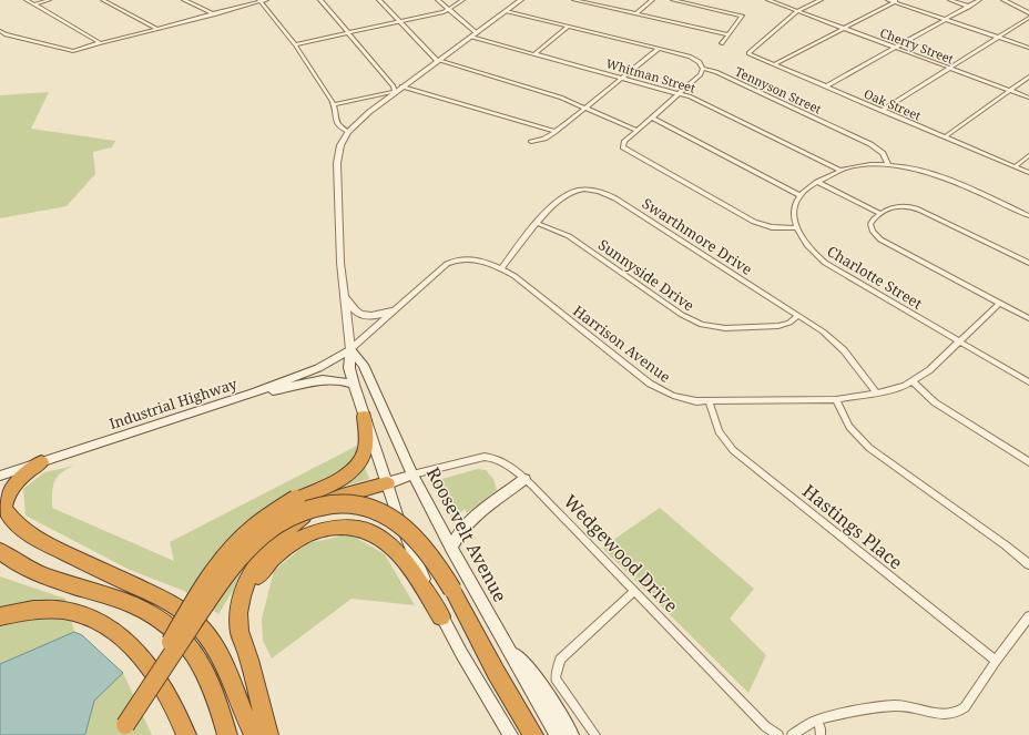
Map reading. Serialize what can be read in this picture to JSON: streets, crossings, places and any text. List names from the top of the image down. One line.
{"streets":{"main road":["Industrial Highway","Roosevelt Avenue"],"street":["Cherry Street","Whitman Street","Tennyson Street","Oak Street","Swarthmore Drive","Sunnyside Drive","Charlotte Street","Harrison Avenue","Hastings Place","Wedgewood Drive"]},"crossings":[["Cherry Street","Oak Street"],["Swarthmore Drive","Sunnyside Drive"],["Swarthmore Drive","Harrison Avenue"],["Charlotte Street","Harrison Avenue"],["Harrison Avenue","Industrial Highway"],["Harrison Avenue","Hastings Place"],["Harrison Avenue","Roosevelt Avenue"],["Industrial Highway","Roosevelt Avenue"],["Roosevelt Avenue","Wedgewood Drive"]]}
